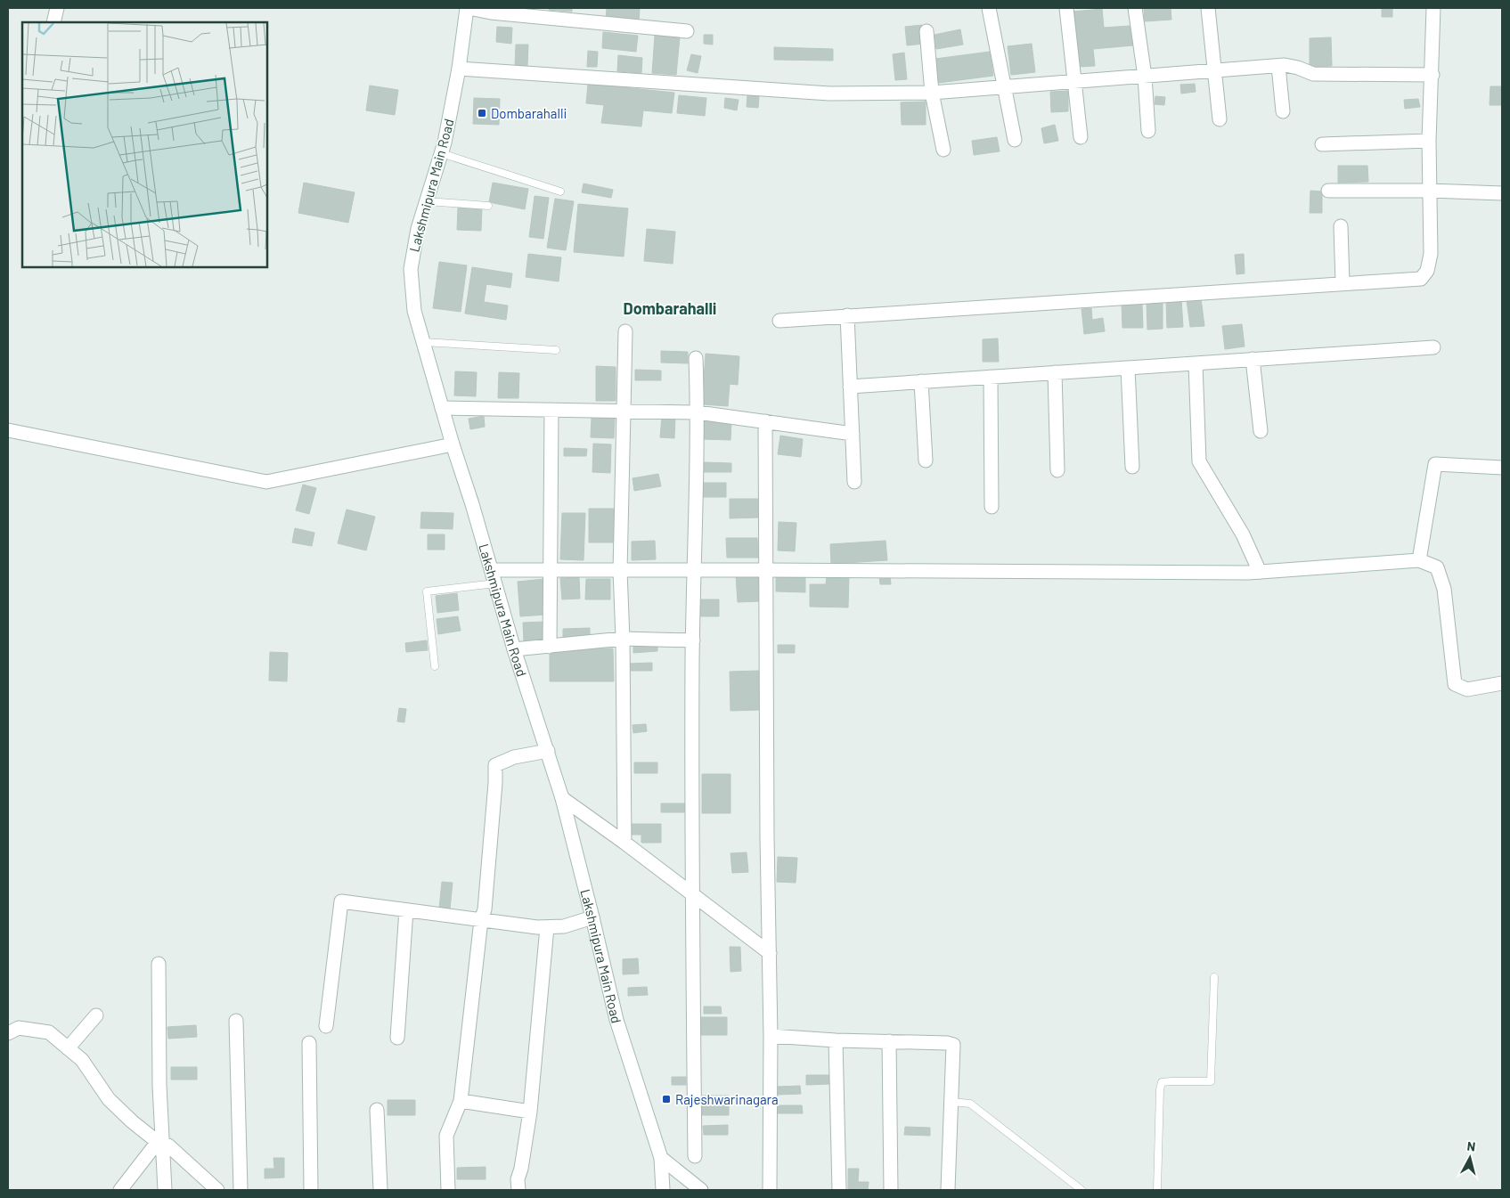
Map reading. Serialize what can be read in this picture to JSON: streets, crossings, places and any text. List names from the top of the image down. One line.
{"streets":{"street":["Lakshmipura Main Road"]},"districts":["Dombarahalli"],"places":{"transit":["Dombarahalli","Rajeshwarinagara"]},"north":"top"}
